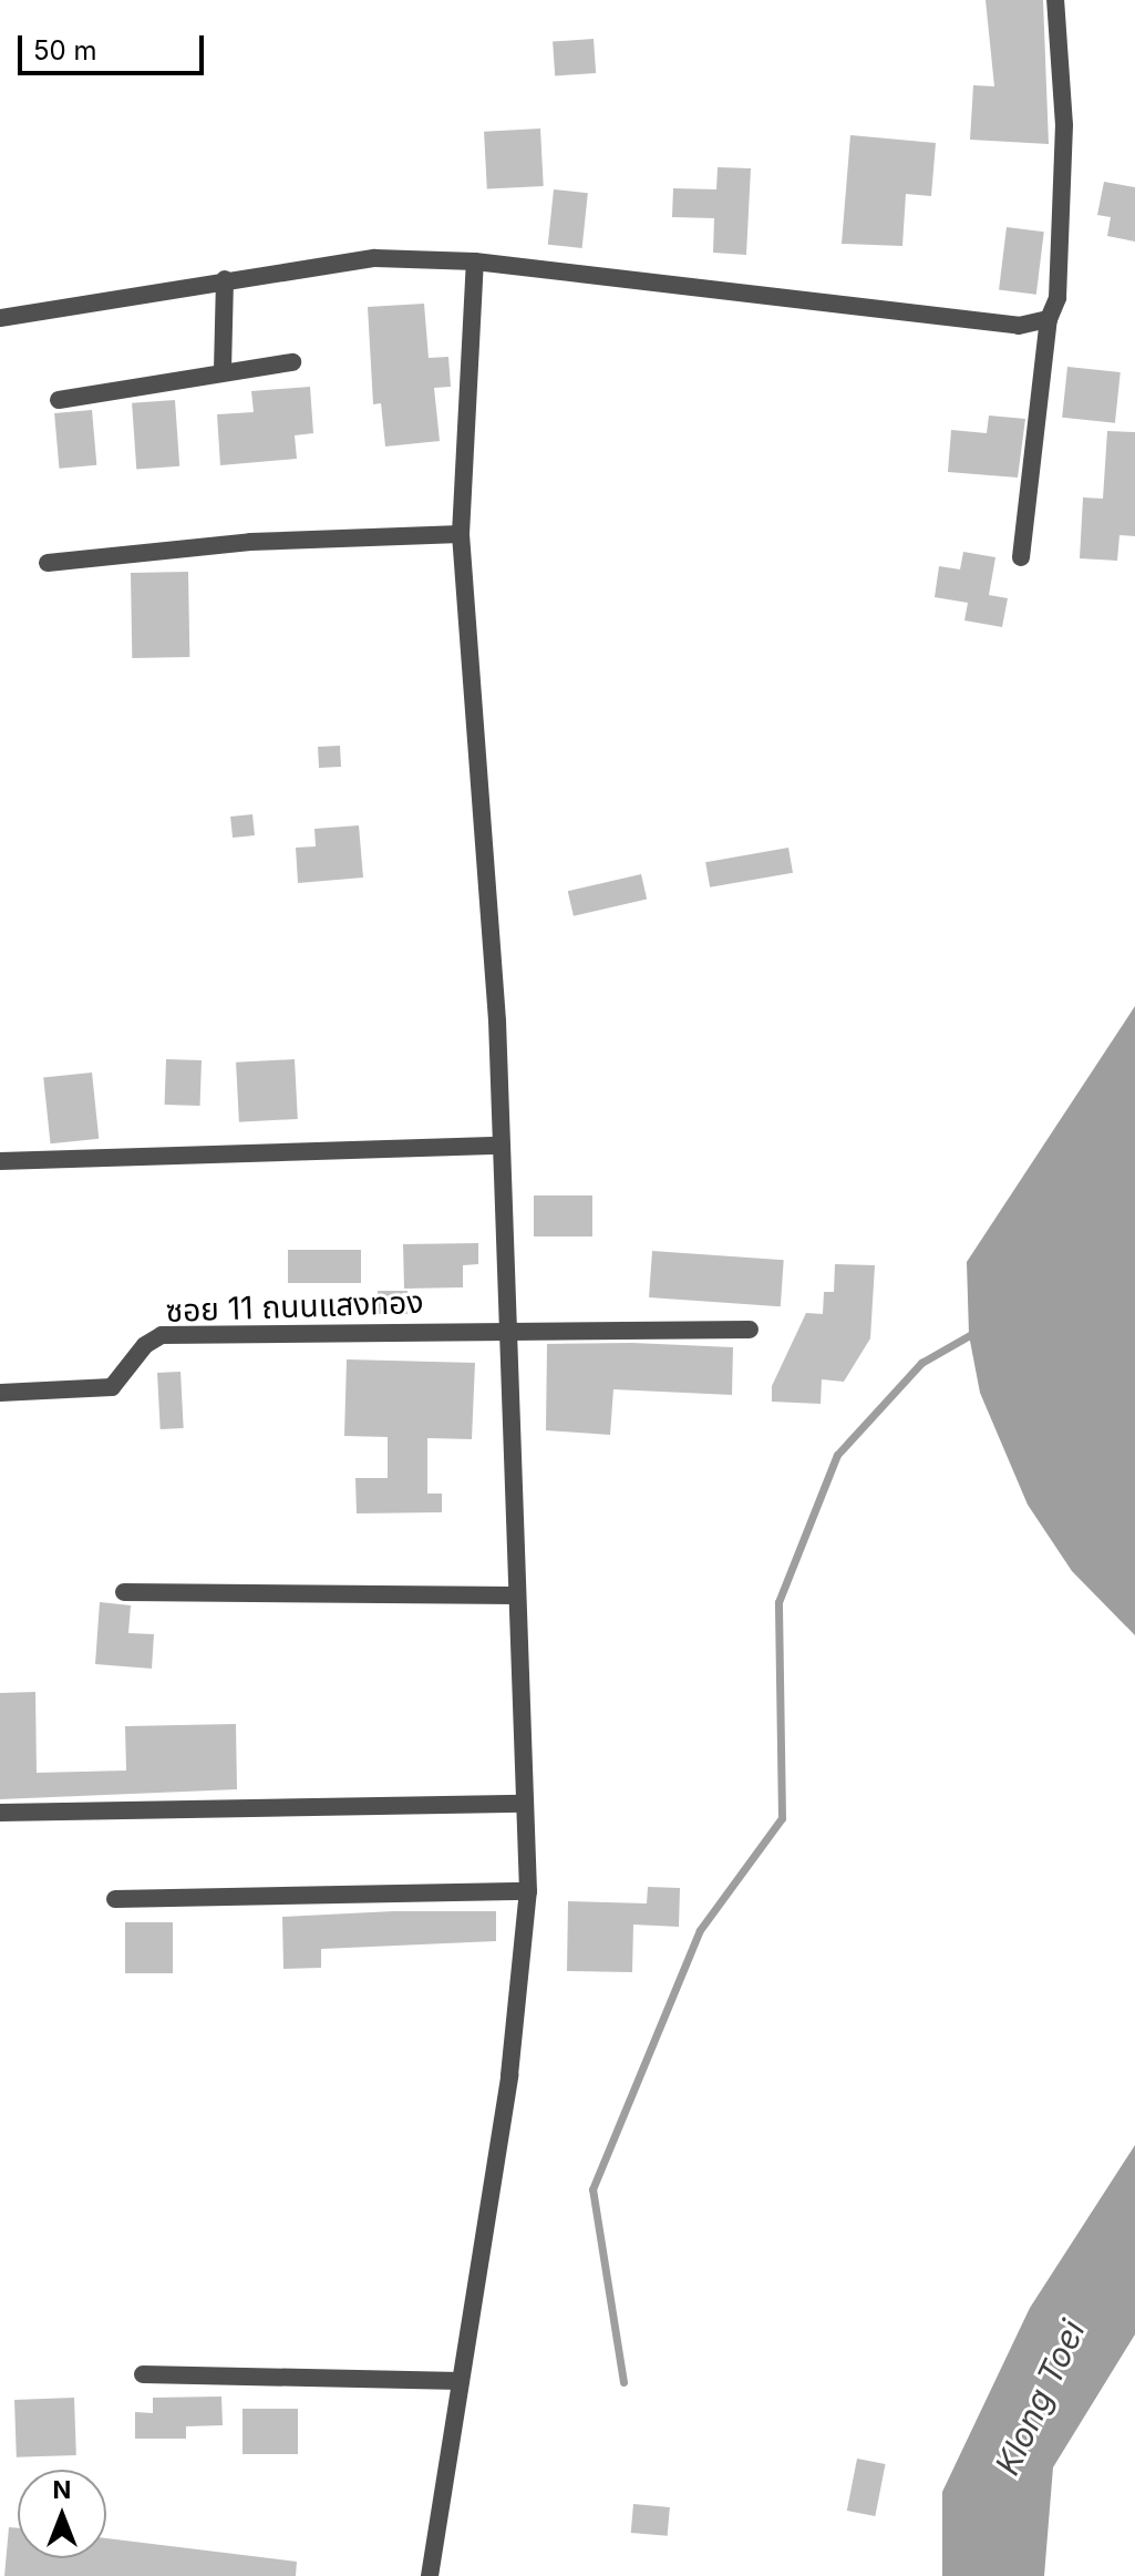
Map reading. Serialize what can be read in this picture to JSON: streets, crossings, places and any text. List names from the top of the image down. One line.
{"streets":{"street":["ซอย 11 ถนนแสงทอง"]},"water":["Klong Toei"],"scale_bar":"50 m","north":"top"}
